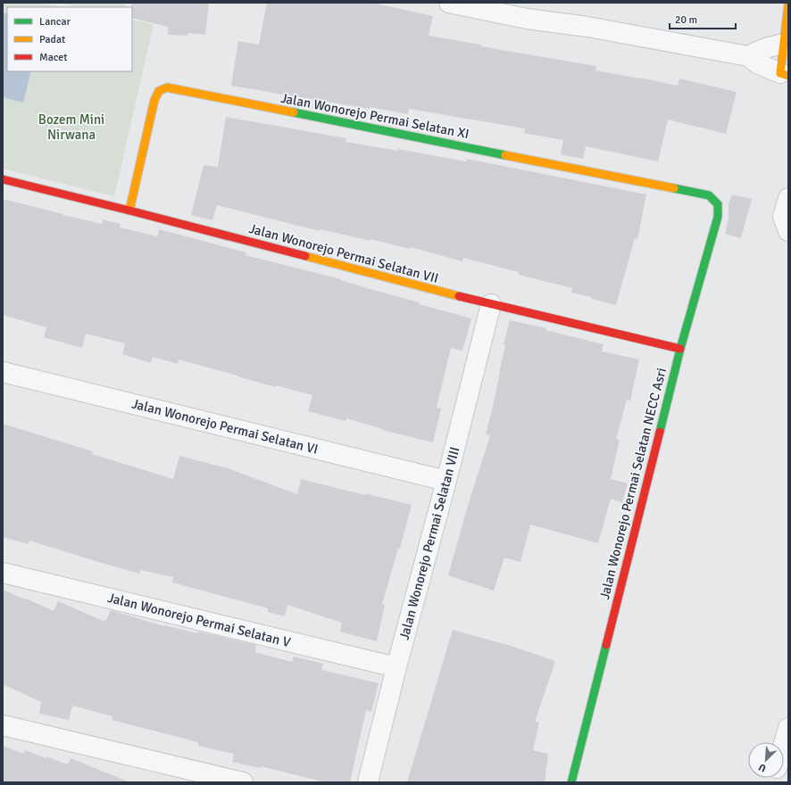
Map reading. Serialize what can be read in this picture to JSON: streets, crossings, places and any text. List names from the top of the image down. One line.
{"streets":{"street":["Jalan Wonorejo Permai Selatan XI","Jalan Wonorejo Permai Selatan VII","Jalan Wonorejo Permai Selatan VI","Jalan Wonorejo Permai Selatan NECC Asri","Jalan Wonorejo Permai Selatan VIII","Jalan Wonorejo Permai Selatan V"]},"crossings":[["Jalan Wonorejo Permai Selatan XI","Jalan Wonorejo Permai Selatan VII"],["Jalan Wonorejo Permai Selatan XI","Jalan Wonorejo Permai Selatan NECC Asri"],["Jalan Wonorejo Permai Selatan VII","Jalan Wonorejo Permai Selatan NECC Asri"],["Jalan Wonorejo Permai Selatan VII","Jalan Wonorejo Permai Selatan VIII"],["Jalan Wonorejo Permai Selatan VI","Jalan Wonorejo Permai Selatan VIII"],["Jalan Wonorejo Permai Selatan VIII","Jalan Wonorejo Permai Selatan V"]],"parks":["Bozem Mini Nirwana"],"legend":["Lancar","Padat","Macet"],"scale_bar":"20 m","north":"bottom left"}
